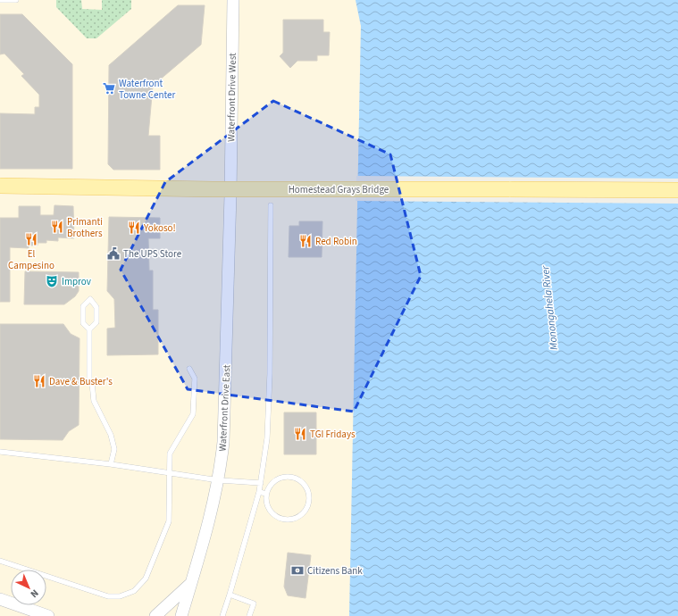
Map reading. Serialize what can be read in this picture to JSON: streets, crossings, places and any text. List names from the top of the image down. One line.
{"streets":{"main road":["Homestead Grays Bridge"],"street":["Waterfront Drive West","Waterfront Drive East"]},"crossings":[["Waterfront Drive West","Waterfront Drive East"]],"water":["Monongahela River"],"places":{"supermarket":["Waterfront Towne Center"],"restaurant":["Primanti Brothers","Yokoso!","El Campesino","Red Robin","Dave & Buster's","TGI Fridays"],"public building":["The UPS Store"],"theatre":["Improv"],"bank":["Citizens Bank"]},"north":"bottom right"}
